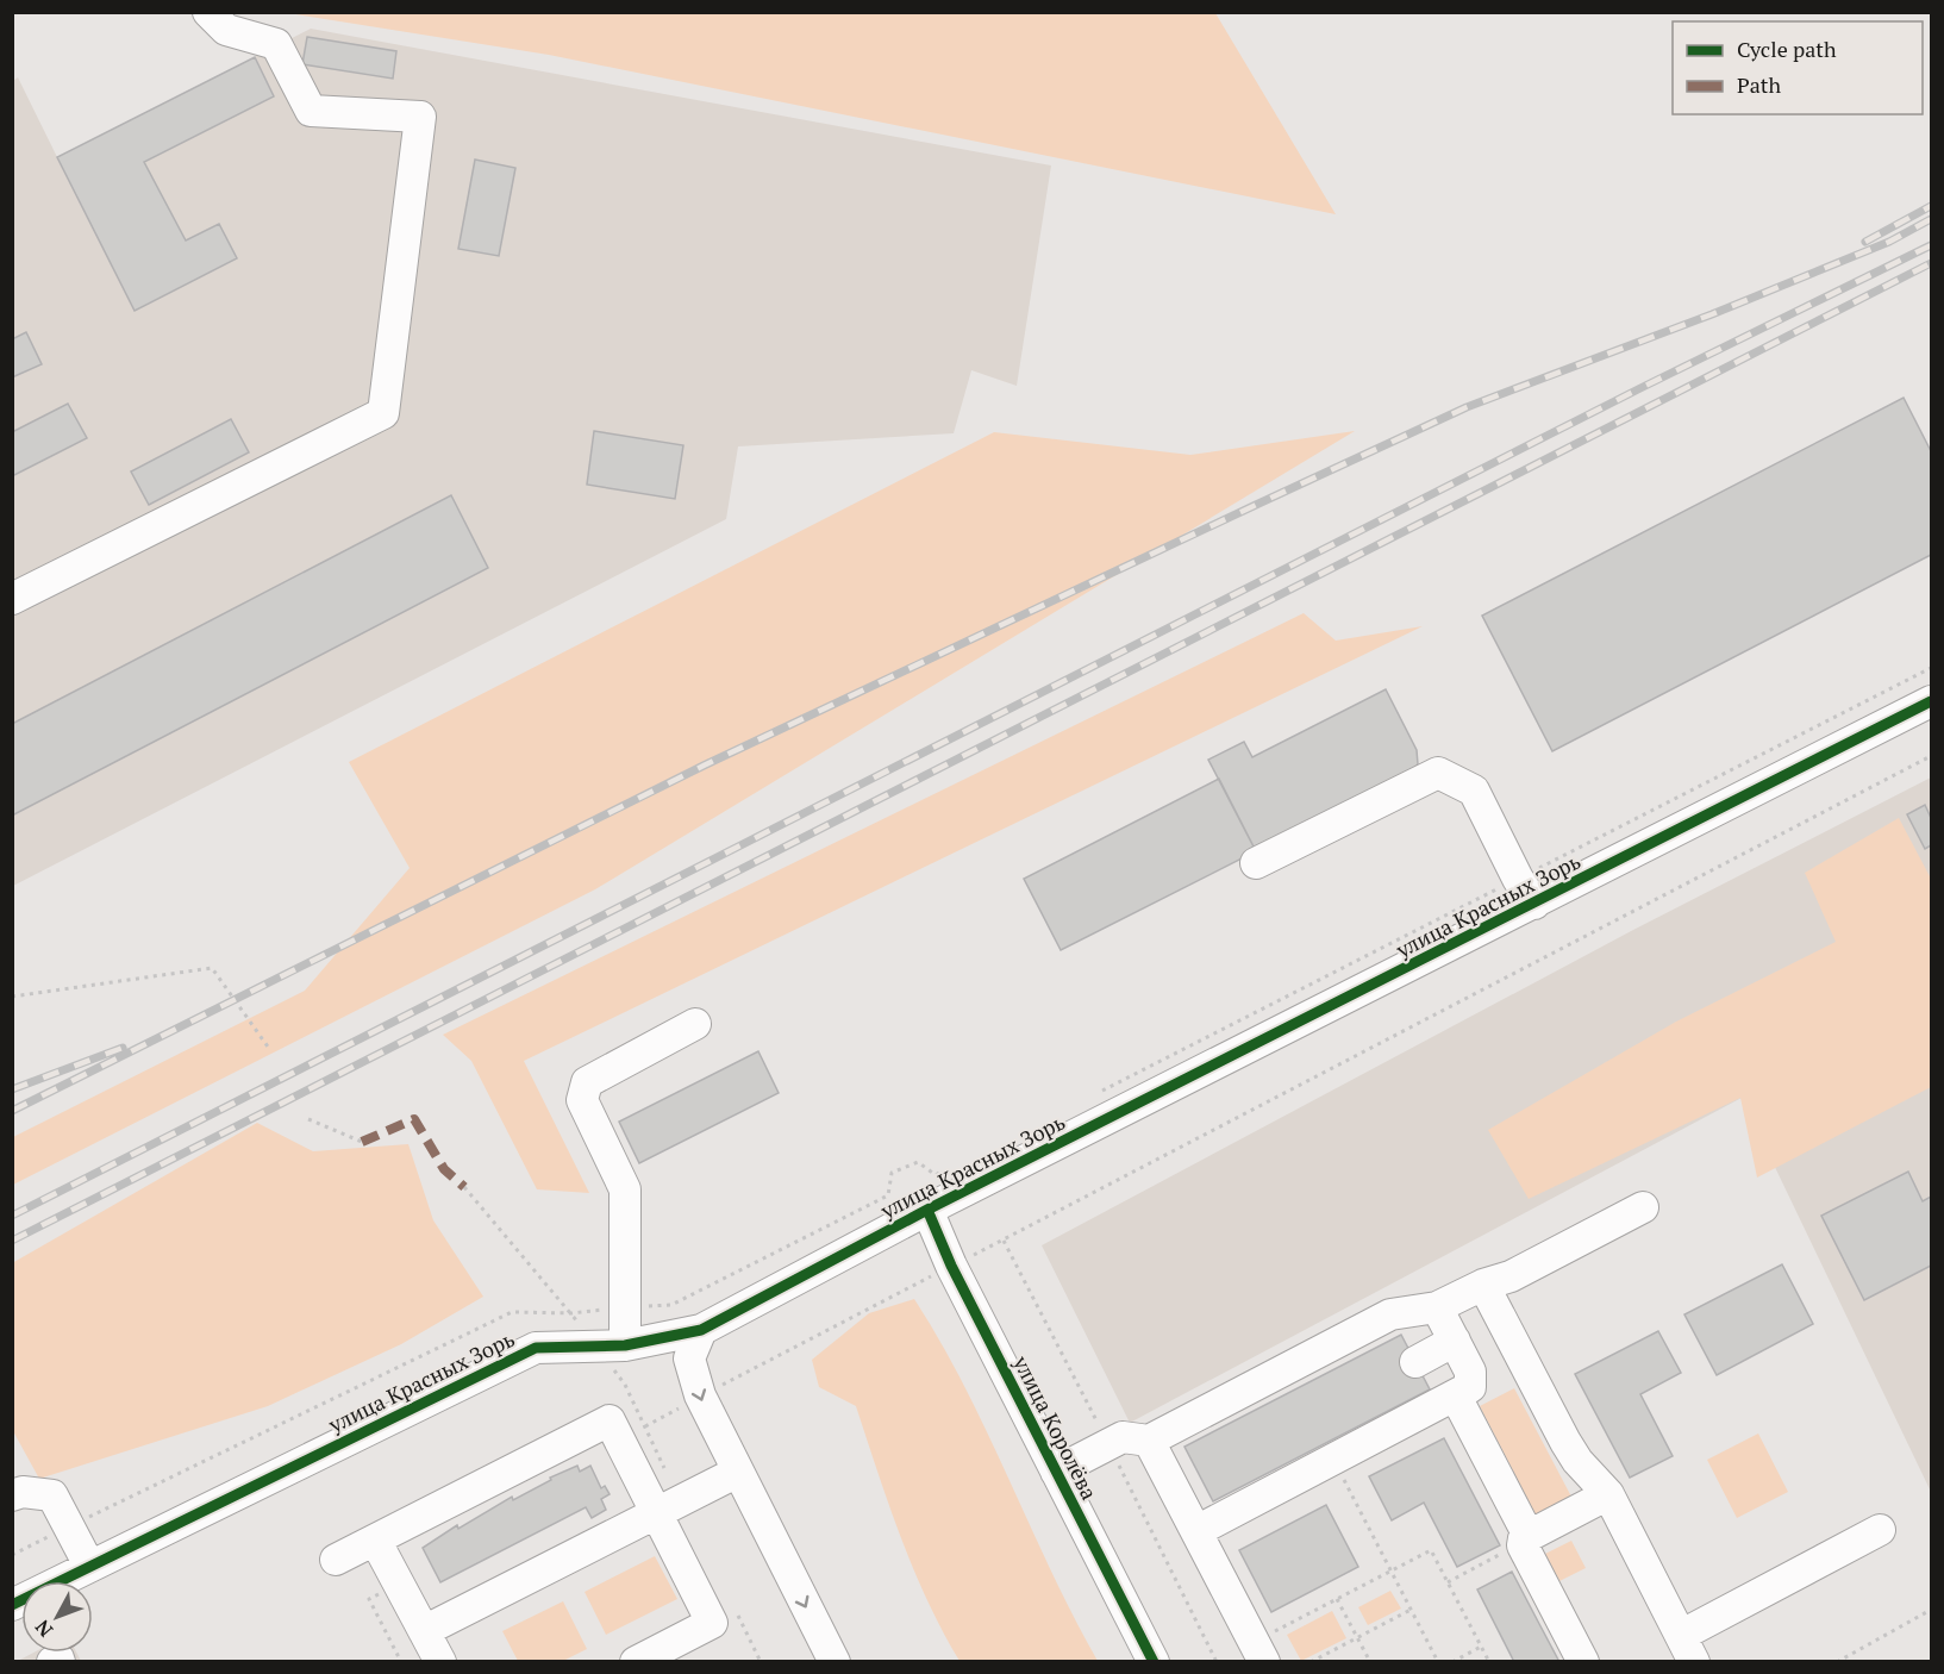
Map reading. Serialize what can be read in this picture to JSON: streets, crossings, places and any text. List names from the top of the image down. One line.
{"streets":{"street":["улица Красных Зорь","улица Королёва"]},"crossings":[["улица Красных Зорь","улица Королёва"]],"legend":["Cycle path","Path"],"north":"bottom left"}
